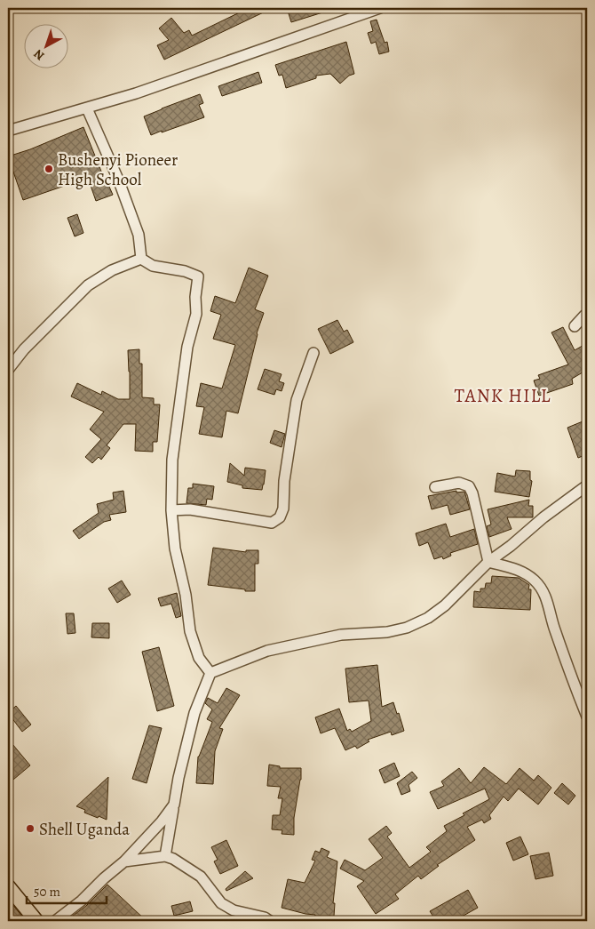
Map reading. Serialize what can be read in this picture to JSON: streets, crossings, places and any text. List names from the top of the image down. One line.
{"districts":["TANK HILL"],"places":["Bushenyi Pioneer High School","Shell Uganda"],"scale_bar":"50 m","north":"bottom left"}
